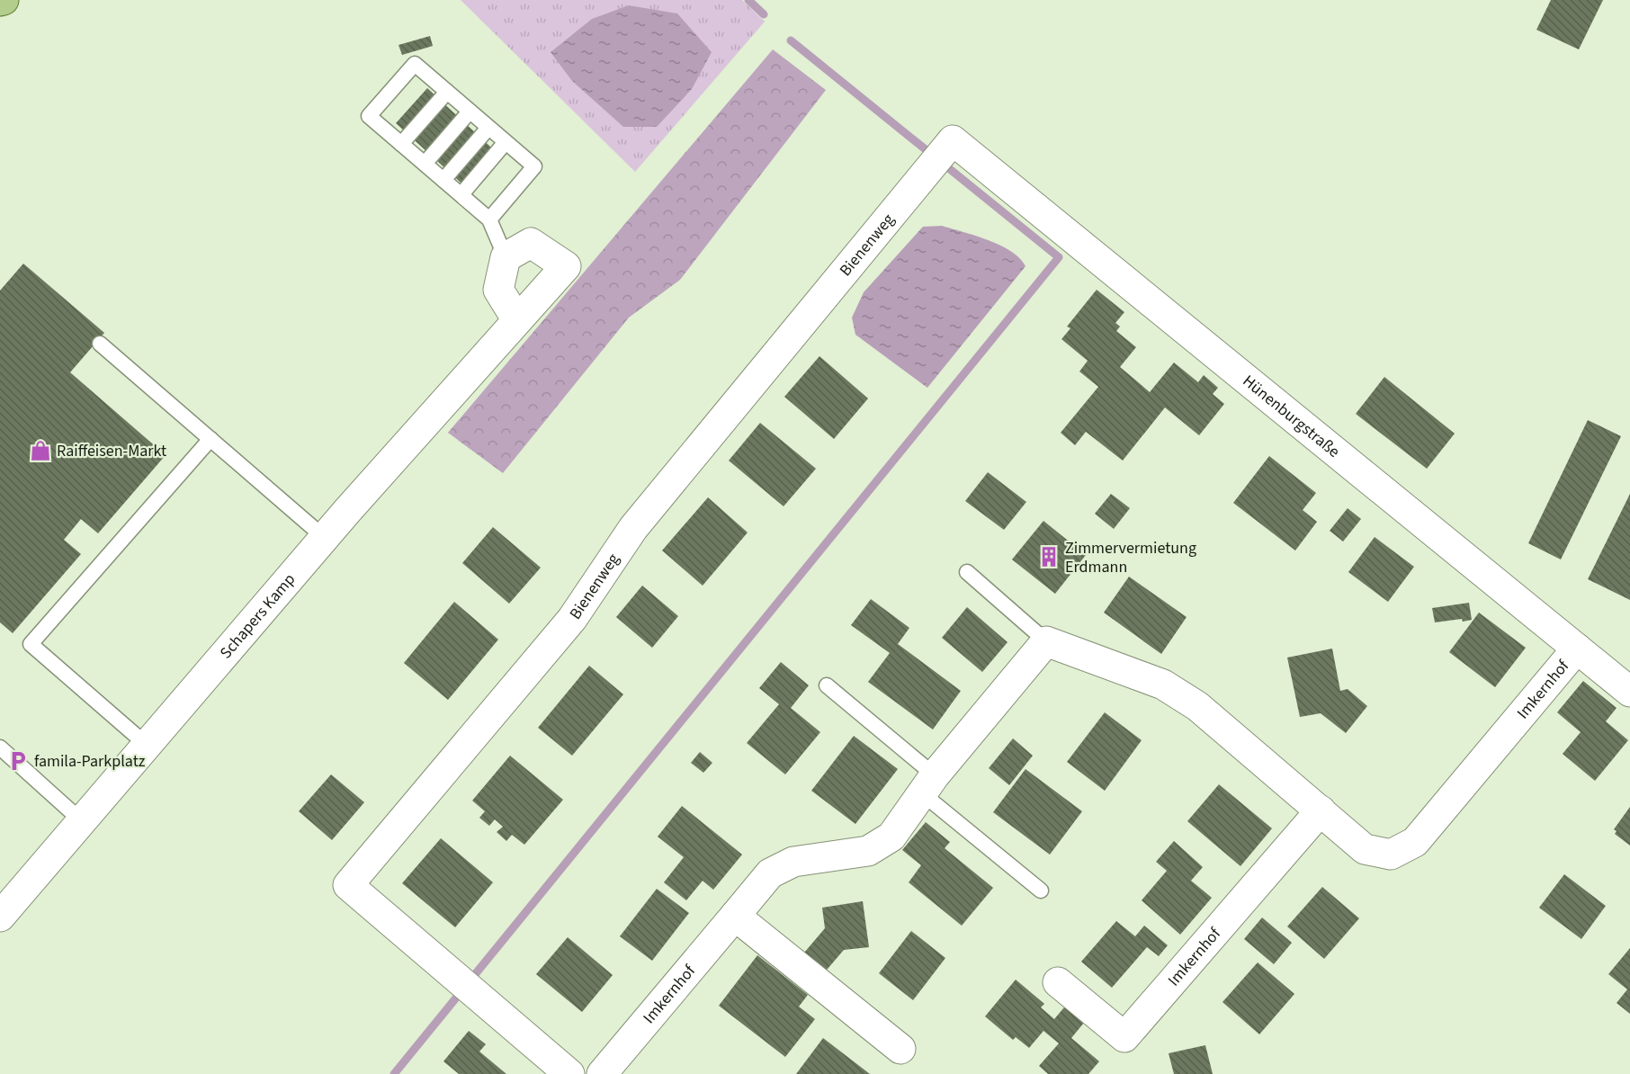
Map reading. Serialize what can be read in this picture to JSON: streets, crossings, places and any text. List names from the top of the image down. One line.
{"streets":{"street":["Bienenweg","Hünenburgstraße","Schapers Kamp","Imkernhof"]},"crossings":[["Bienenweg","Hünenburgstraße"],["Hünenburgstraße","Imkernhof"]],"places":{"shop":["Raiffeisen-Markt"],"building":["Zimmervermietung Erdmann"],"parking":["famila-Parkplatz"]}}
